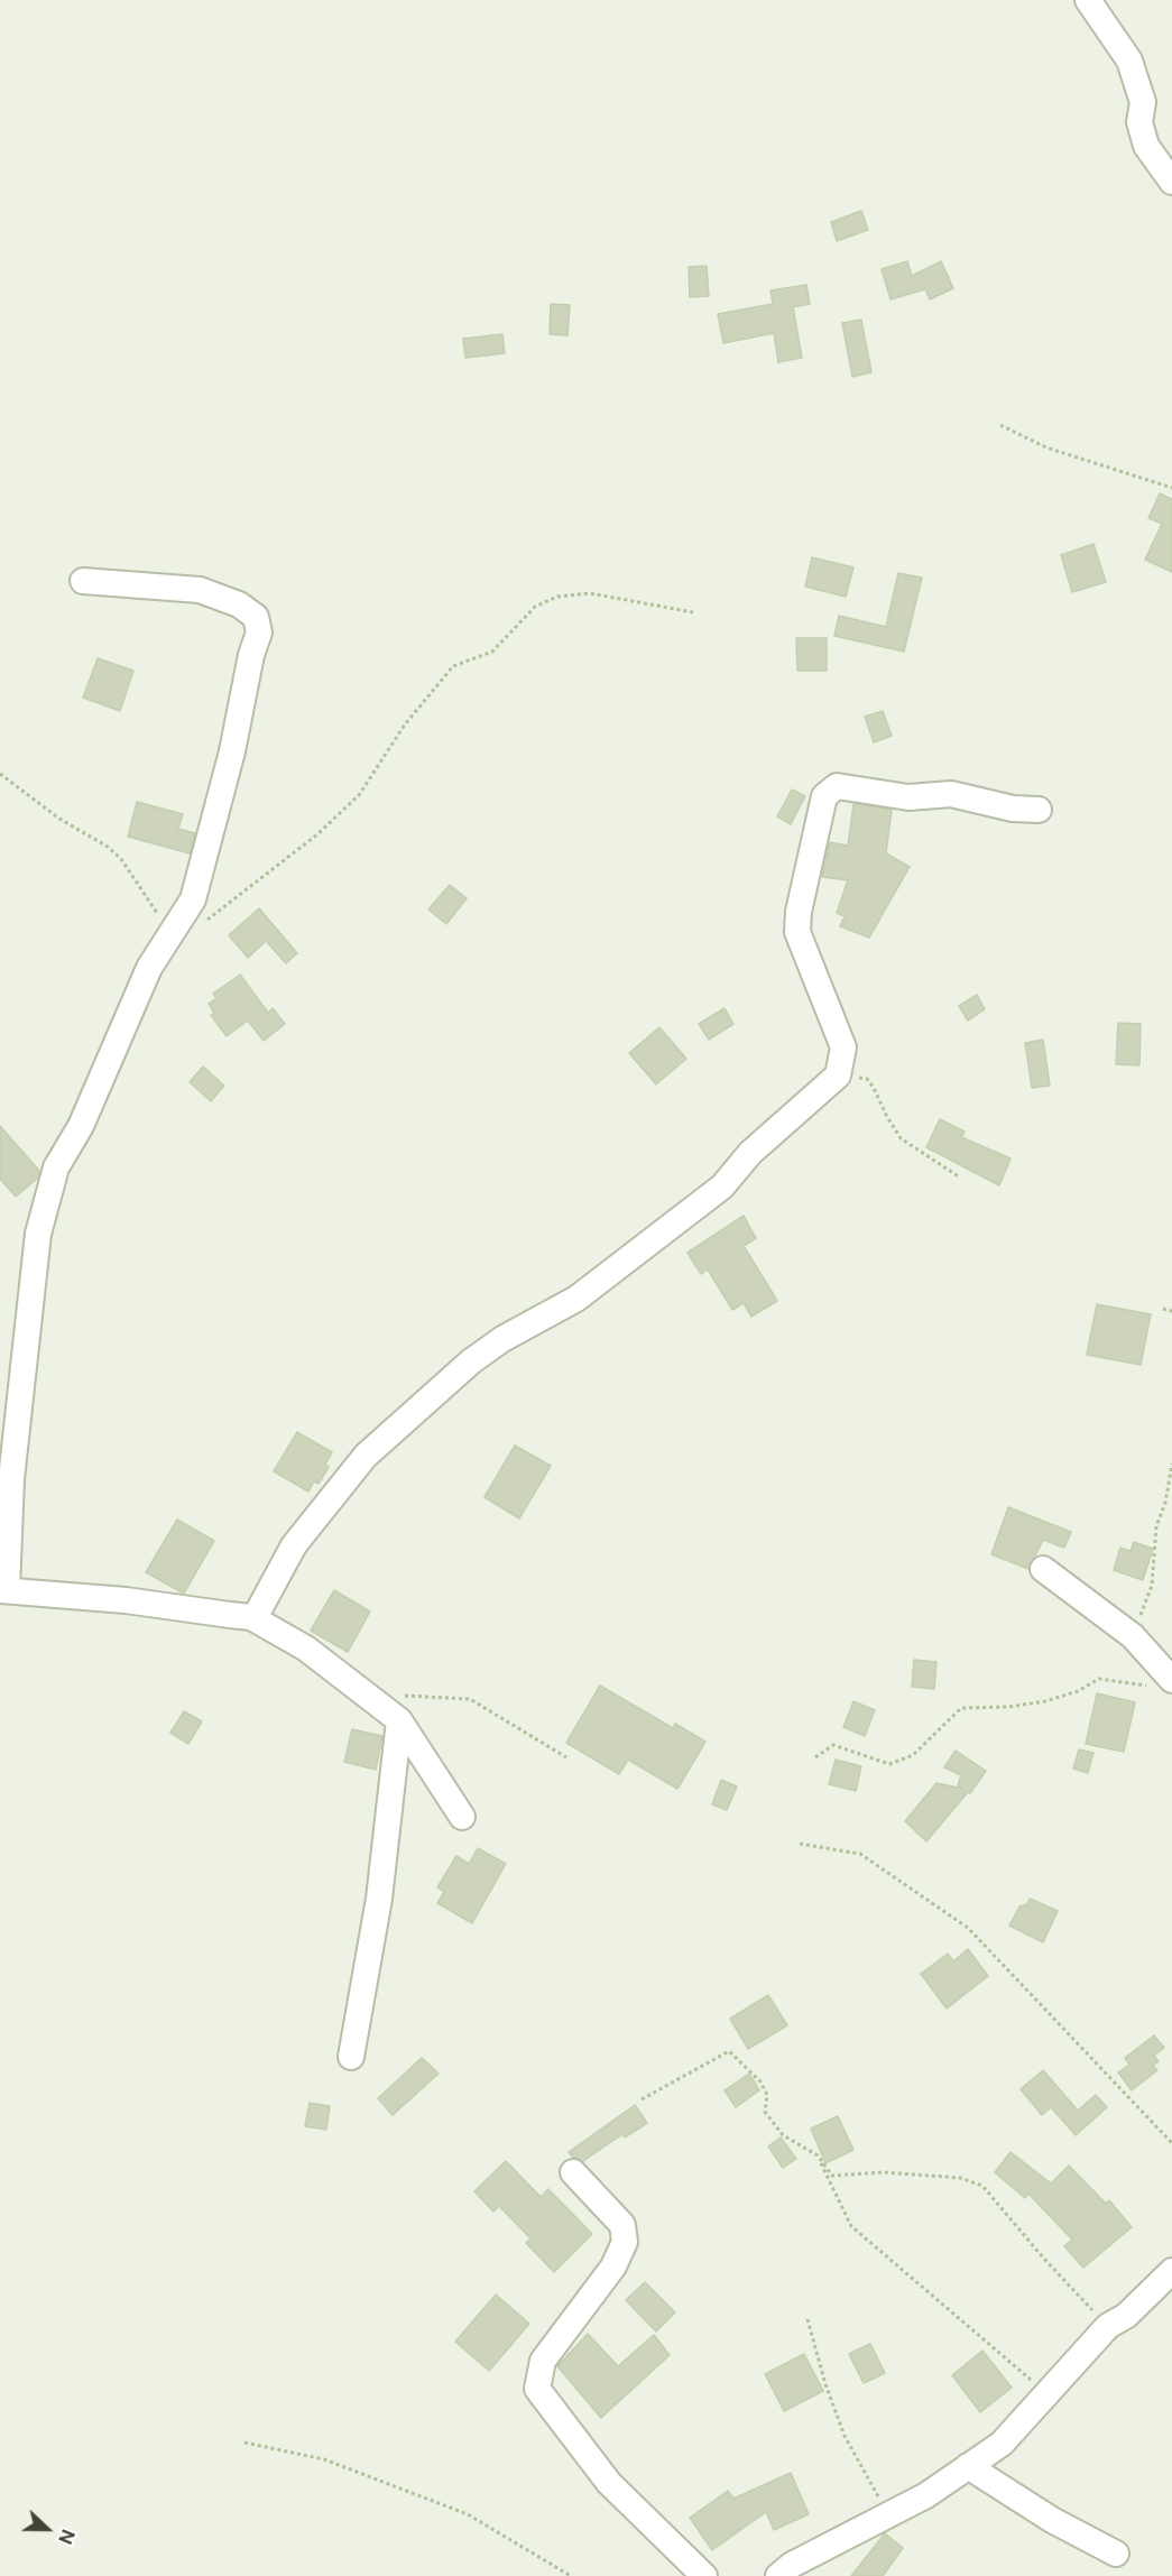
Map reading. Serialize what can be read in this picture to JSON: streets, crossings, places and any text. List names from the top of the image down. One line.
{"north":"right"}
